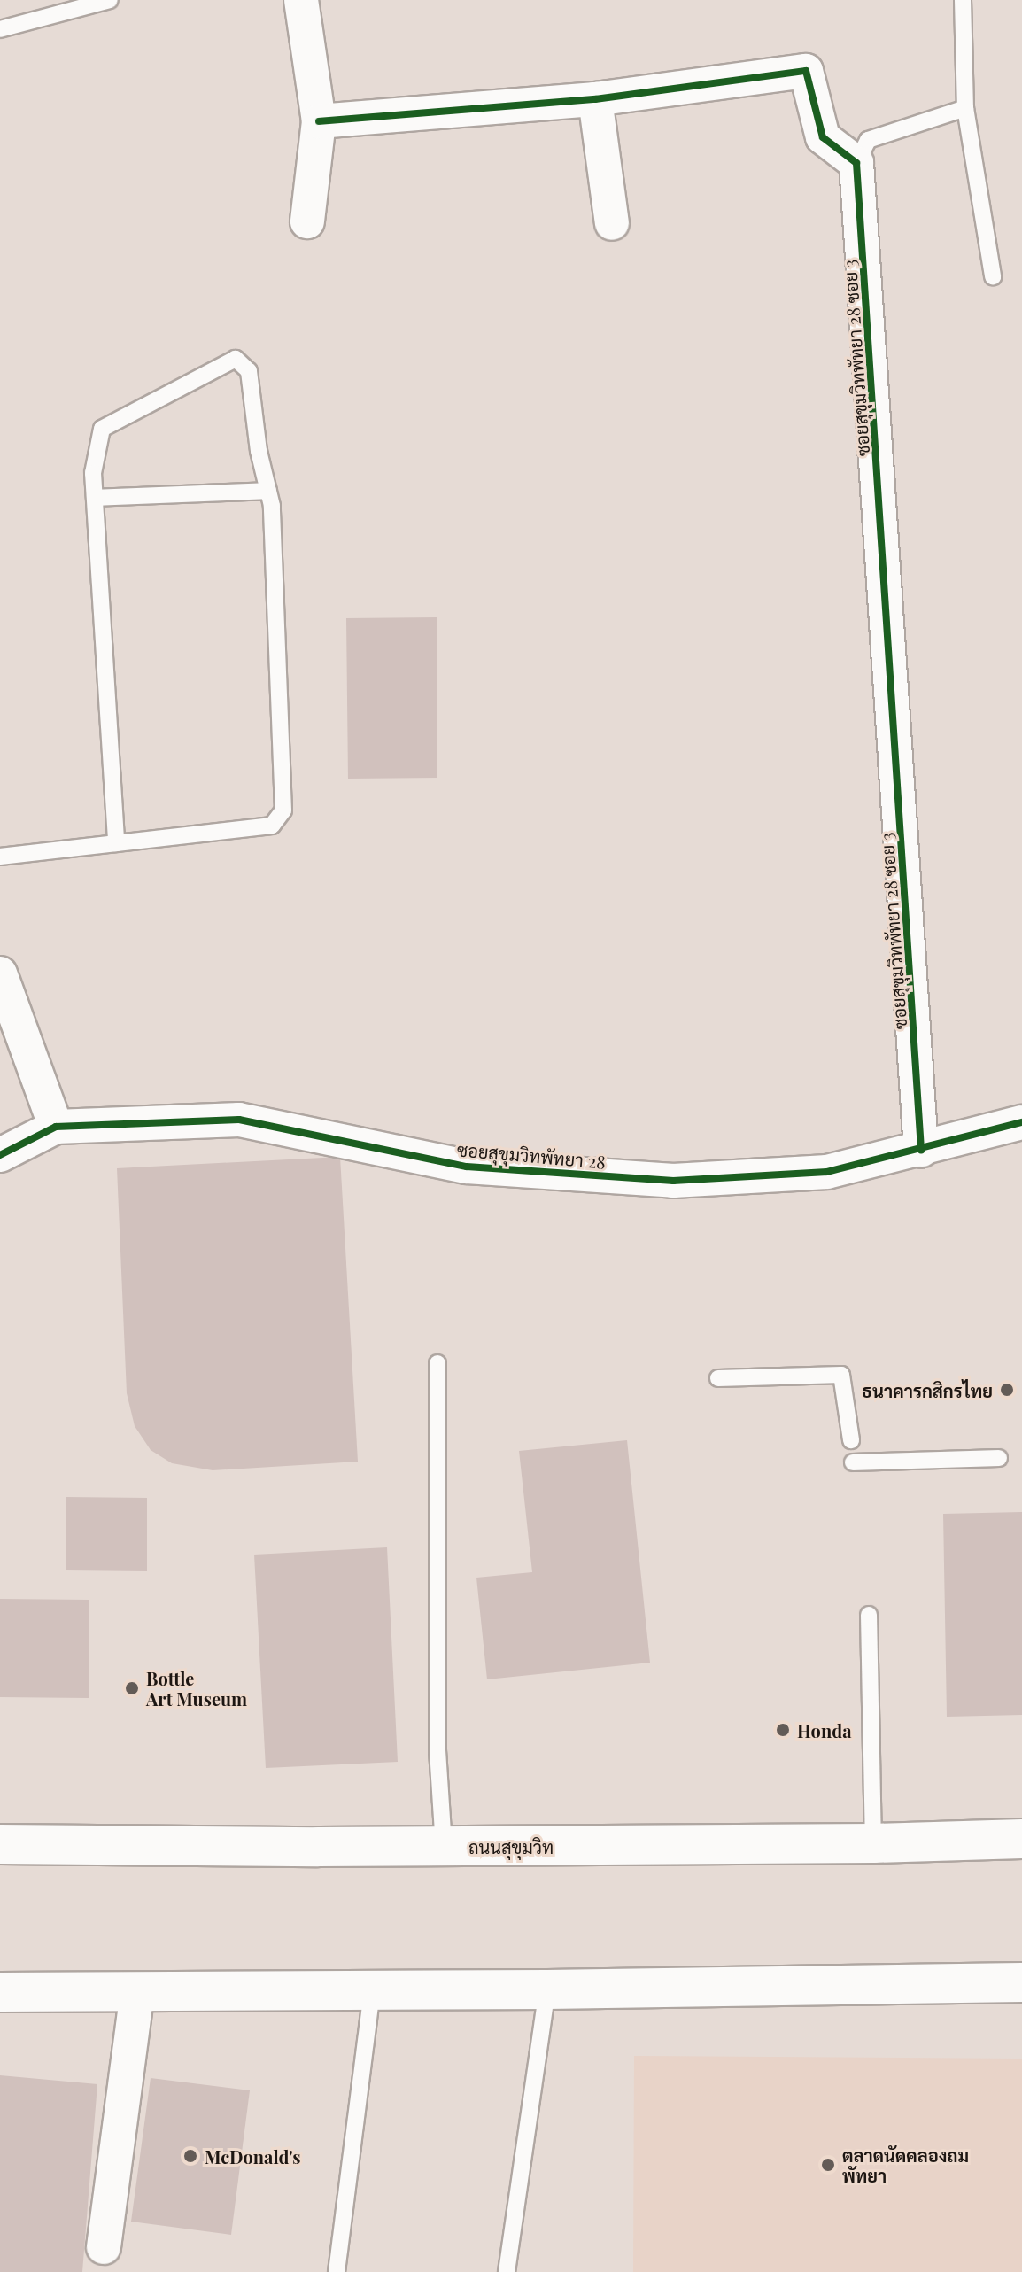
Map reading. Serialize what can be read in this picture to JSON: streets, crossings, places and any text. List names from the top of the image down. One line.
{"streets":{"highway":["ถนนสุขุมวิท"],"street":["ซอยสุขุมวิทพัทยา 28 ซอย 3","ซอยสุขุมวิทพัทยา 28"]},"crossings":[["ซอยสุขุมวิทพัทยา 28 ซอย 3","ซอยสุขุมวิทพัทยา 28"]],"places":["ธนาคารกสิกรไทย","Bottle Art Museum","Honda","McDonald's","ตลาดนัดคลองถม พัทยา"]}
